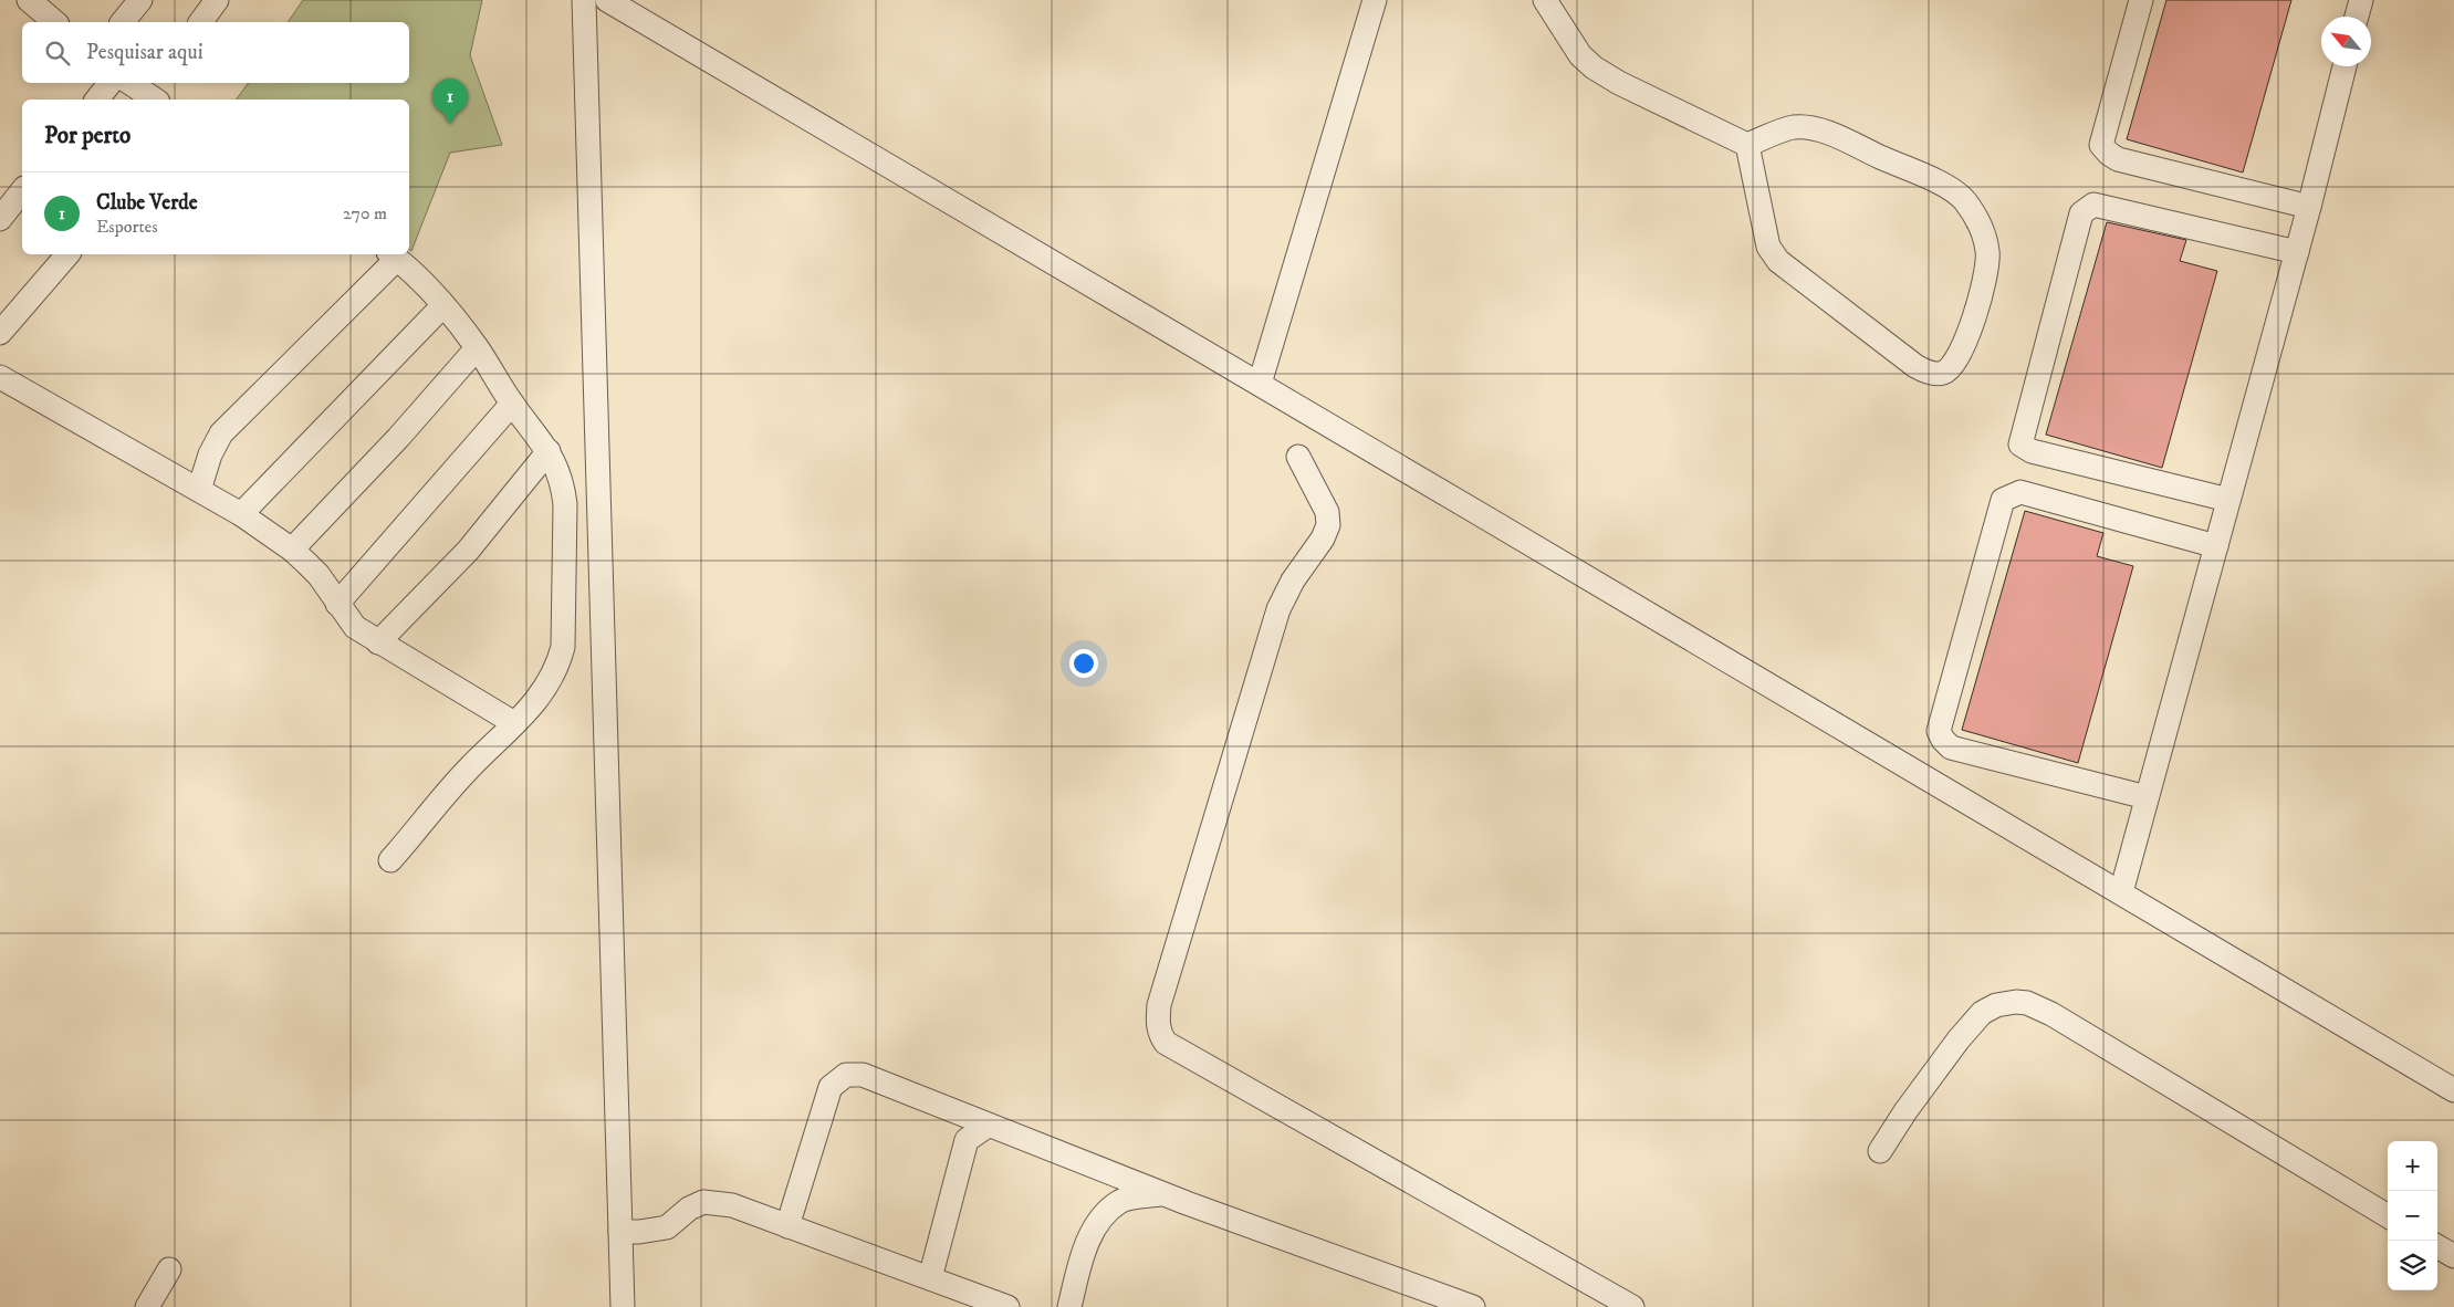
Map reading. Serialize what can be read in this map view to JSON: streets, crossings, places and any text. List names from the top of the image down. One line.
{"north":"top left","page":{"search":"Pesquisar aqui","pins":"1","heading":"Por perto","list":[{"mark":"1","name":"Clube Verde","note":"Esportes","value":"270 m"}],"map_buttons":["+","−"]}}
